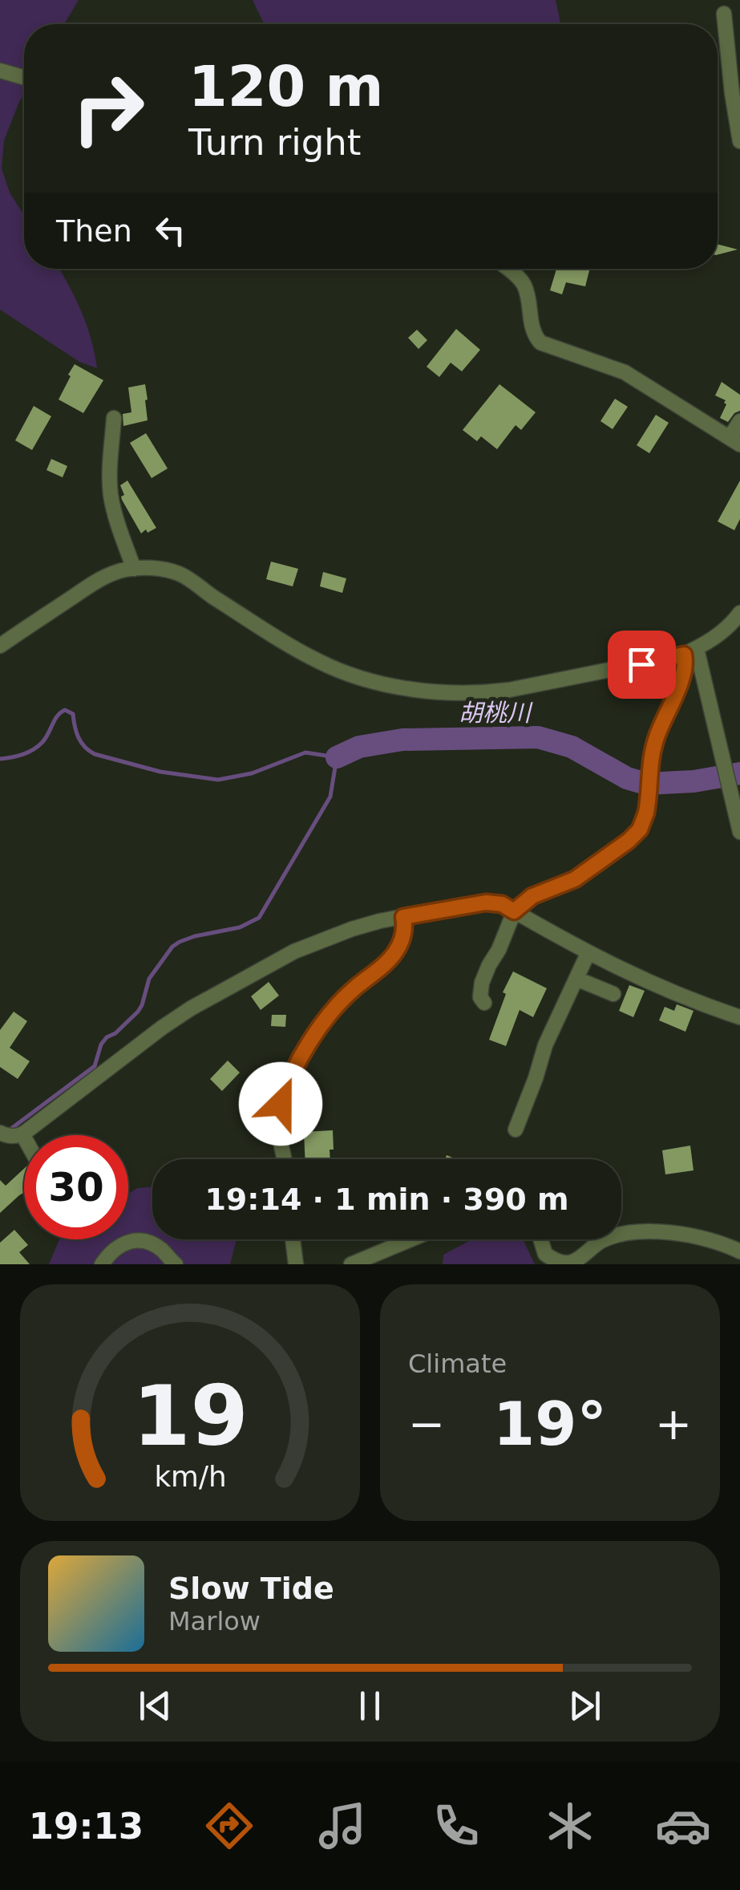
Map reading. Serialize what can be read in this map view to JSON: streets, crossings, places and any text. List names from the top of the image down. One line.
{"water":["胡桃川"],"page":{"turn":["120 m","Turn right"],"then":"Then","limit":"30","trip":"19:14 · 1 min · 390 m","tile":"Climate","heat":["−","19°","+"],"song":["Slow Tide","Marlow"],"tabs":"19:13","gauge":["19","km/h"]}}
